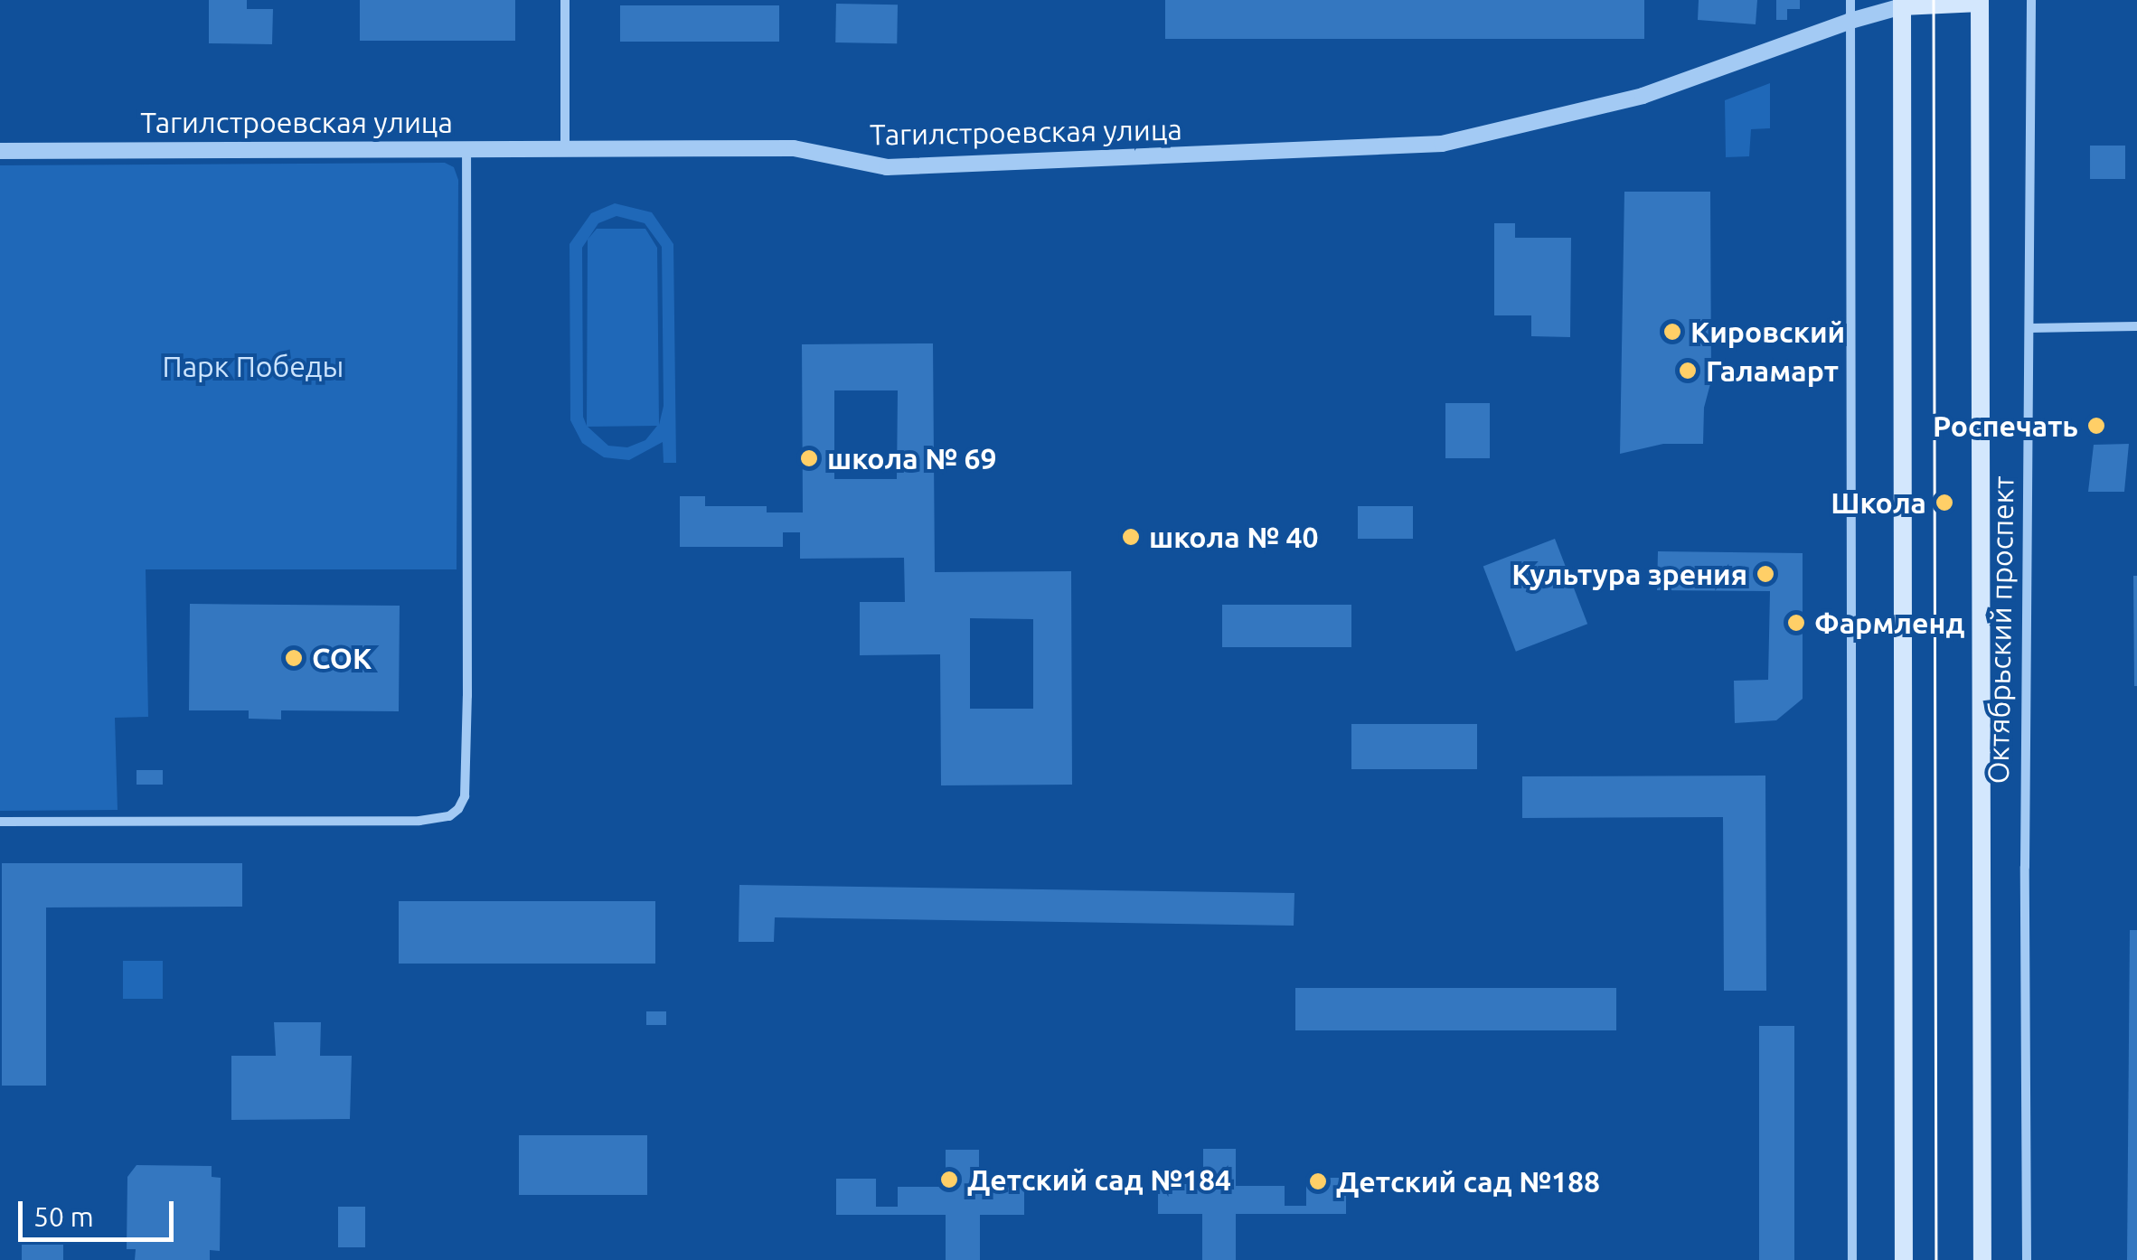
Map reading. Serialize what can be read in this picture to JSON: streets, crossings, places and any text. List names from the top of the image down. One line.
{"streets":{"main road":["Тагилстроевская улица","Октябрьский проспект"]},"crossings":[["Тагилстроевская улица","Октябрьский проспект"]],"parks":["Парк Победы"],"places":["Кировский","Галамарт","Роспечать","школа № 69","Школа","школа № 40","Культура зрения","Фармленд","СОК","Детский сад №184","Детский сад №188"],"scale_bar":"50 m"}
